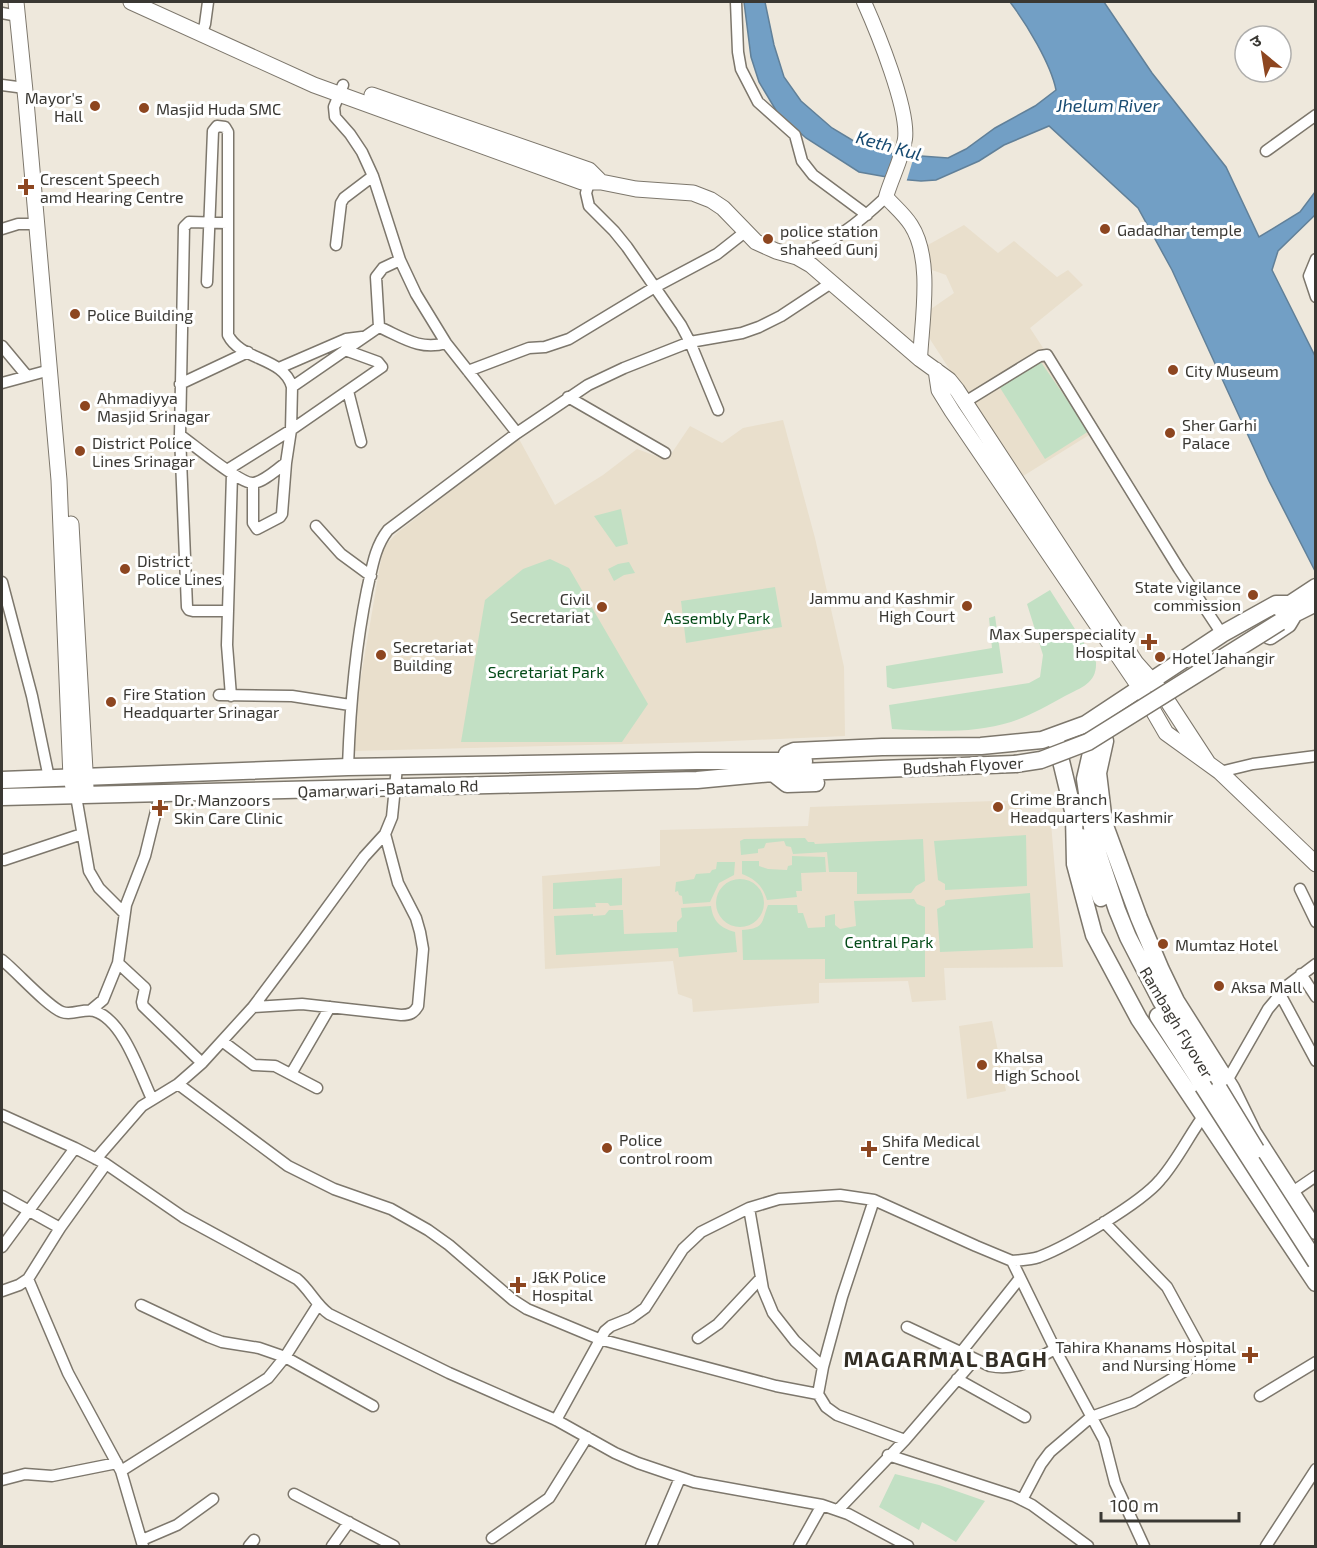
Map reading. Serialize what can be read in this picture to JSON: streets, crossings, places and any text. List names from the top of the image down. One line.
{"streets":{"main road":["Budshah Flyover","Qamarwari-Batamalo Rd","Rambagh Flyover"]},"crossings":[["Budshah Flyover","Qamarwari-Batamalo Rd"]],"districts":["MAGARMAL BAGH"],"water":["Jhelum River","Keth Kul"],"parks":["Assembly Park","Secretariat Park","Central Park"],"places":{"other":["Mayor's Hall","Masjid Huda SMC","Gadadhar temple","police station shaheed Gunj","Police Building","City Museum","Ahmadiyya Masjid Srinagar","Sher Garhi Palace","District Police Lines Srinagar","District Police Lines","State vigilance commission","Jammu and Kashmir High Court","Civil Secretariat","Secretariat Building","Hotel Jahangir","Fire Station Headquarter Srinagar","Crime Branch Headquarters Kashmir","Mumtaz Hotel","Aksa Mall","Khalsa High School","Police control room"],"health":["Crescent Speech amd Hearing Centre","Max Superspeciality Hospital","Dr. Manzoors Skin Care Clinic","Shifa Medical Centre","J&K Police Hospital","Tahira Khanams Hospital and Nursing Home"]},"scale_bar":"100 m","north":"top left"}
